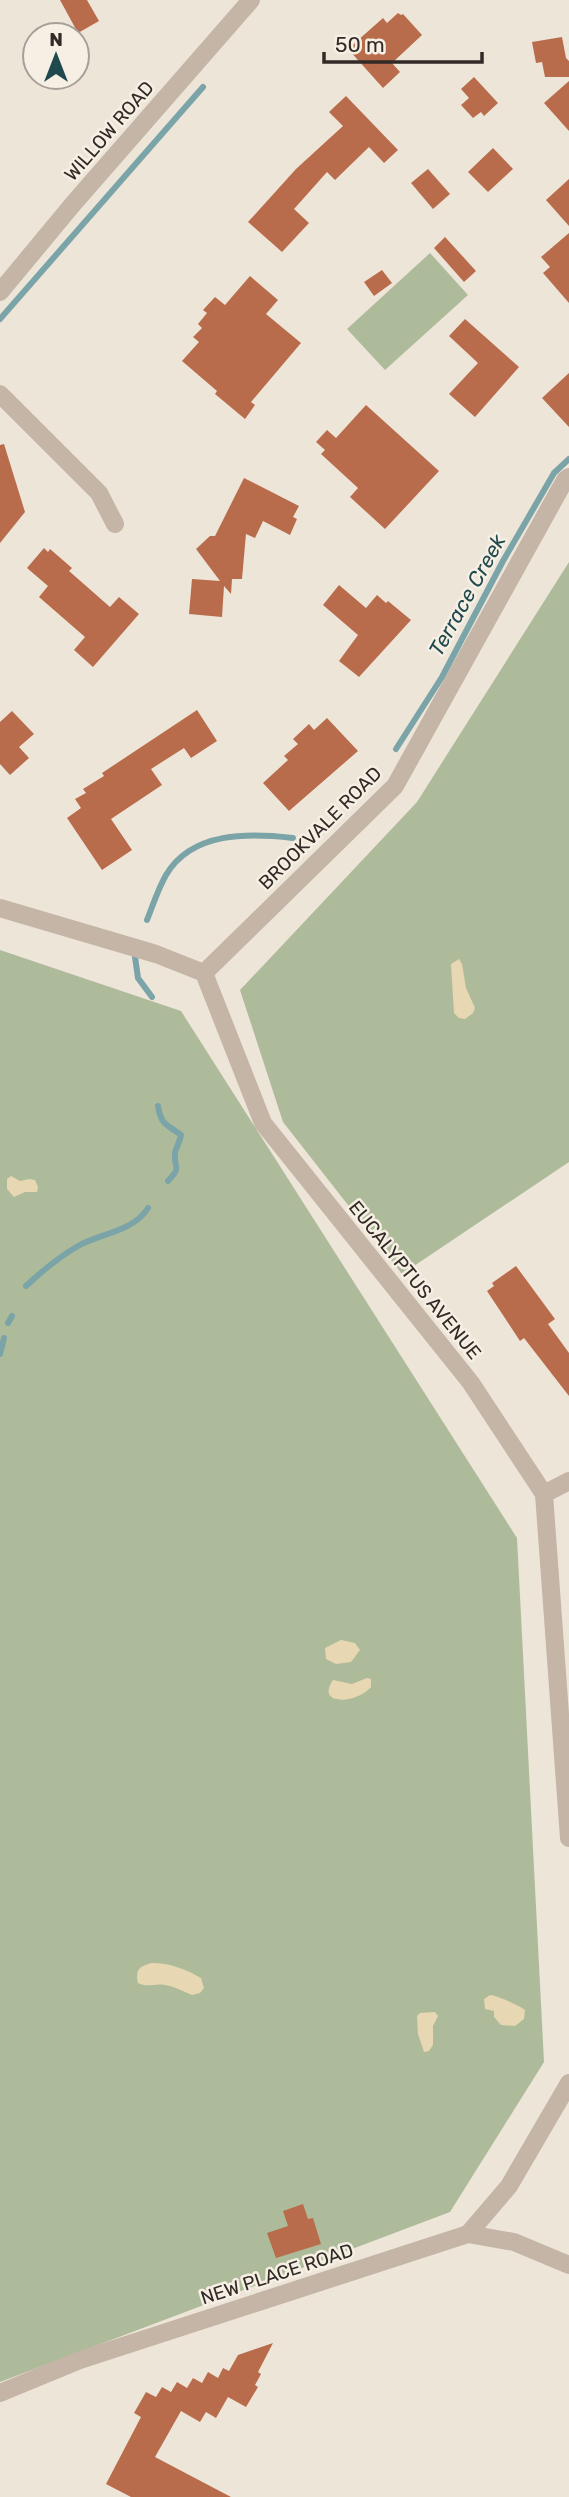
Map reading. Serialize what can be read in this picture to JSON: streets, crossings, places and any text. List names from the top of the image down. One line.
{"streets":{"street":["WILLOW ROAD","BROOKVALE ROAD","EUCALYPTUS AVENUE","NEW PLACE ROAD"]},"crossings":[["BROOKVALE ROAD","EUCALYPTUS AVENUE"]],"water":["Terrace Creek"],"scale_bar":"50 m","north":"top"}
